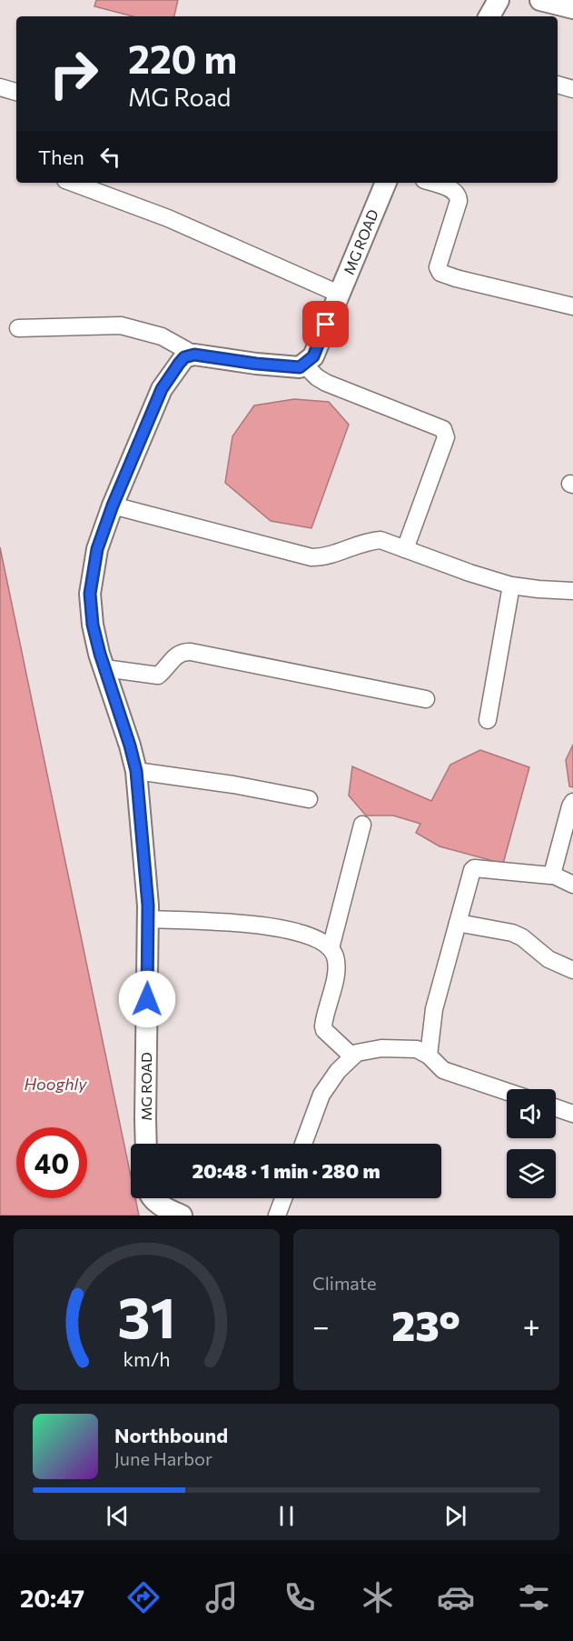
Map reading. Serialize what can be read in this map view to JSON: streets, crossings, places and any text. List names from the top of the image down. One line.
{"streets":{"street":["MG ROAD"]},"water":["Hooghly"],"page":{"turn":["220 m","MG Road"],"then":"Then","limit":"40","trip":"20:48 · 1 min · 280 m","tile":"Climate","heat":["−","23°","+"],"song":["Northbound","June Harbor"],"tabs":"20:47","gauge":["31","km/h"]}}
